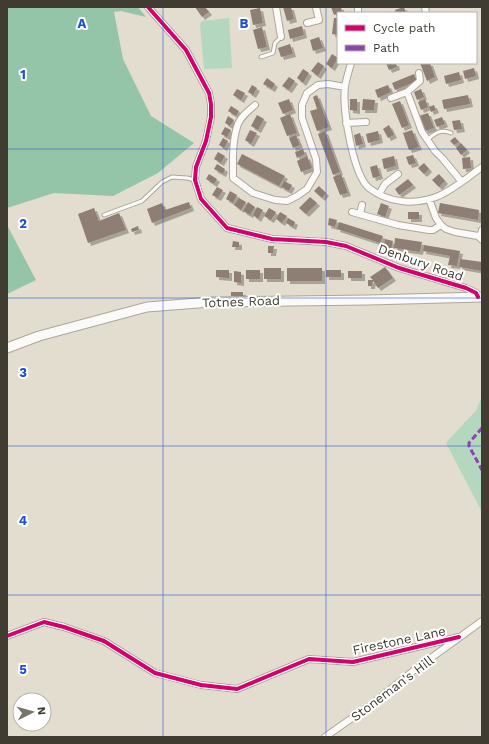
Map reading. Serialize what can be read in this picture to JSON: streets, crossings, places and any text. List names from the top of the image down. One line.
{"streets":{"main road":["Totnes Road"],"street":["Denbury Road","Firestone Lane","Stoneman's Hill"]},"crossings":[["Denbury Road","Totnes Road"],["Firestone Lane","Stoneman's Hill"]],"legend":["Cycle path","Path"],"north":"right","grid":{"columns":["A","B"],"rows":["1","2","3","4","5"]}}
